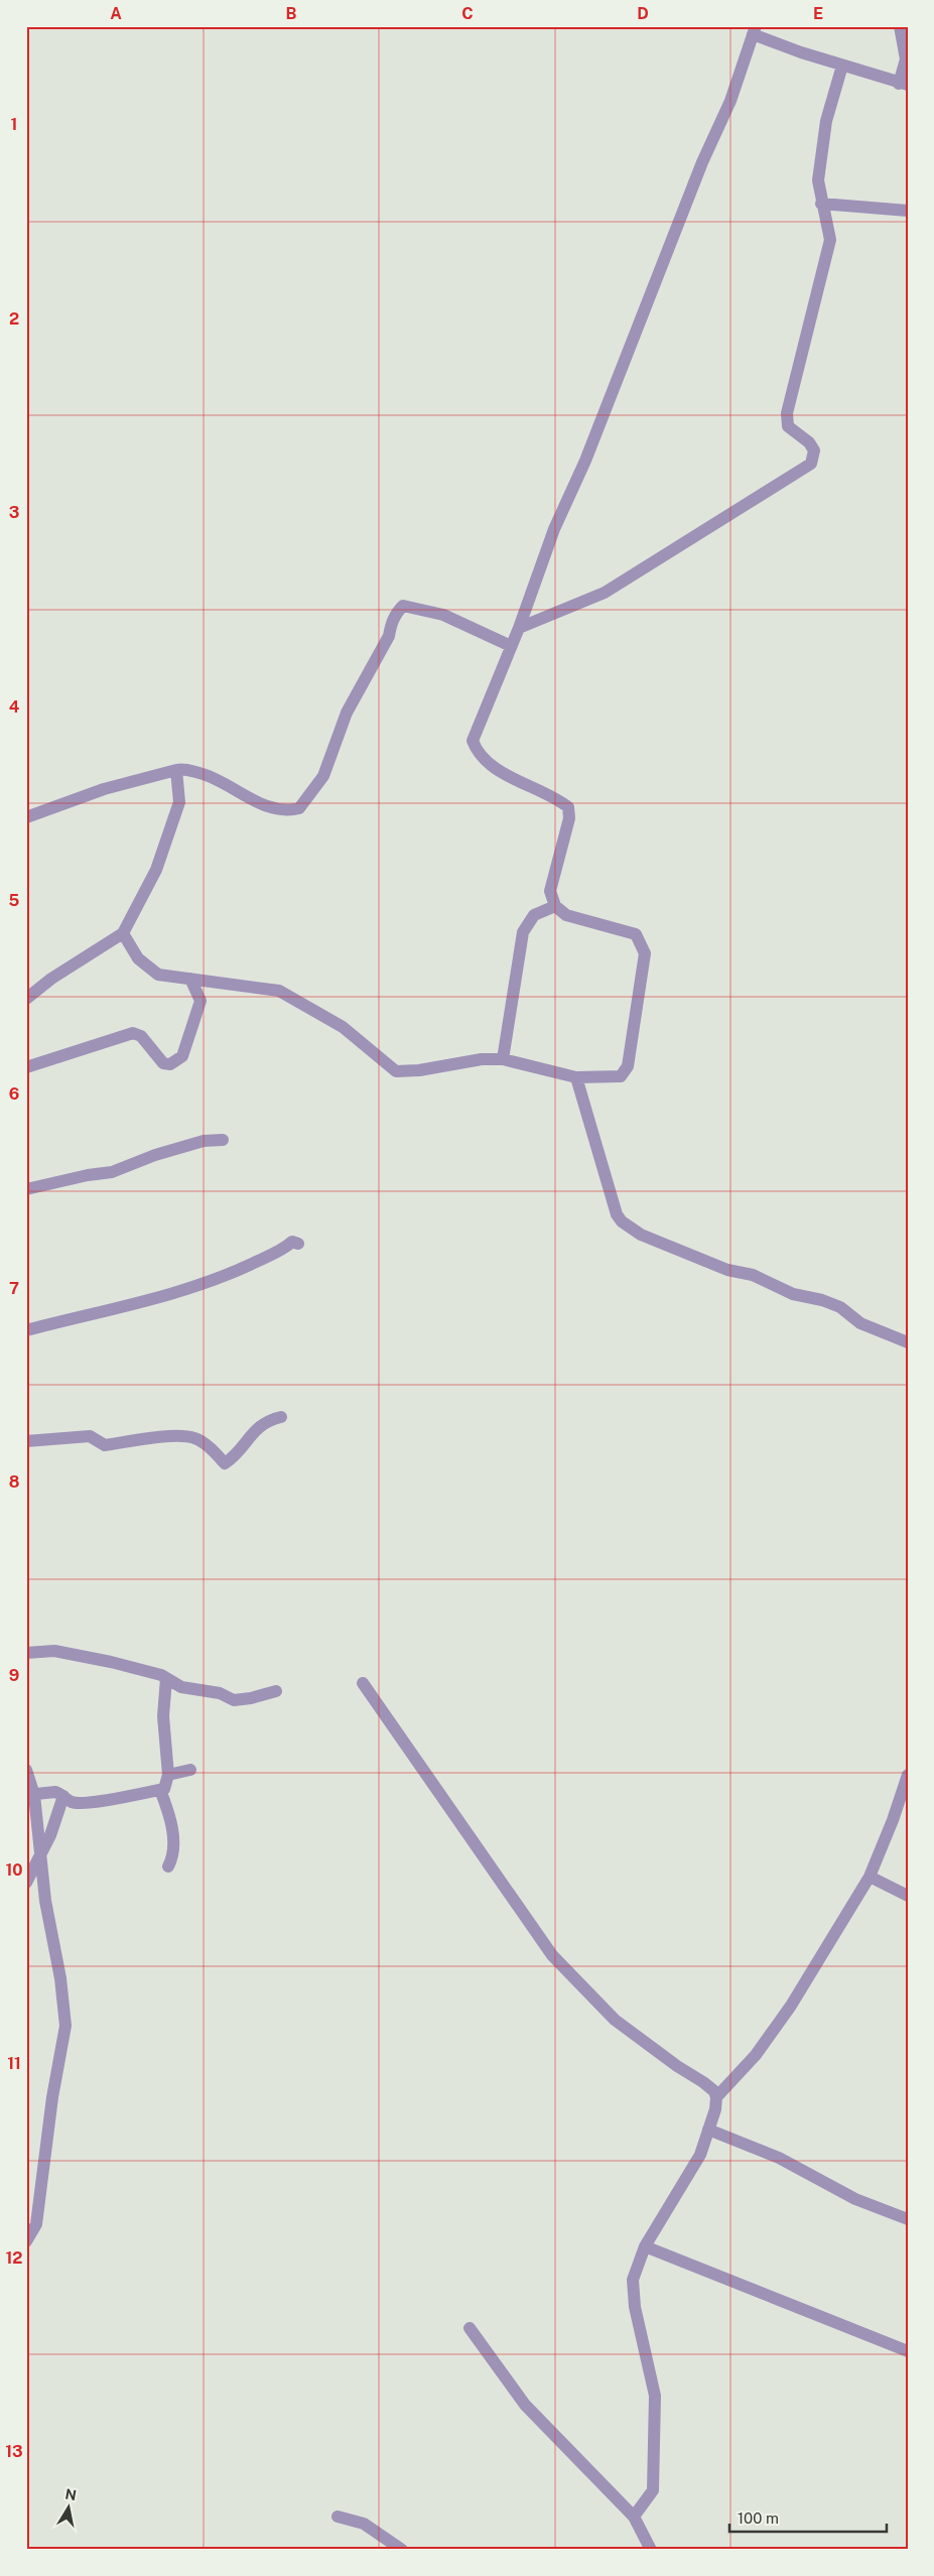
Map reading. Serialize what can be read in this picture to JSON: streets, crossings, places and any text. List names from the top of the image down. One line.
{"scale_bar":"100 m","north":"top","grid":{"columns":["A","B","C","D","E"],"rows":["1","2","3","4","5","6","7","8","9","10","11","12","13"]}}
